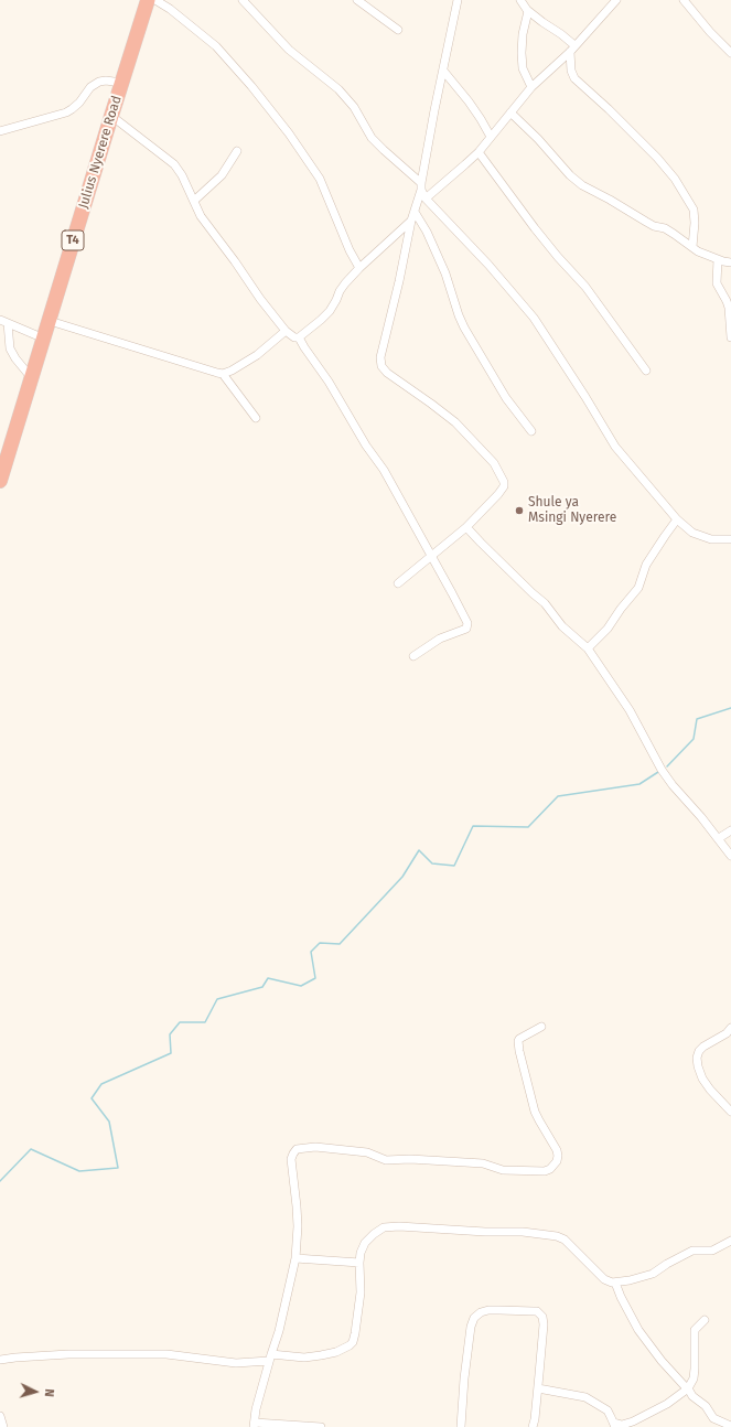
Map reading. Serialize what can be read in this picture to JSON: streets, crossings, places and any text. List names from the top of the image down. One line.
{"streets":{"highway":["Julius Nyerere Road","T4"]},"places":["Shule ya Msingi Nyerere"],"north":"right"}
